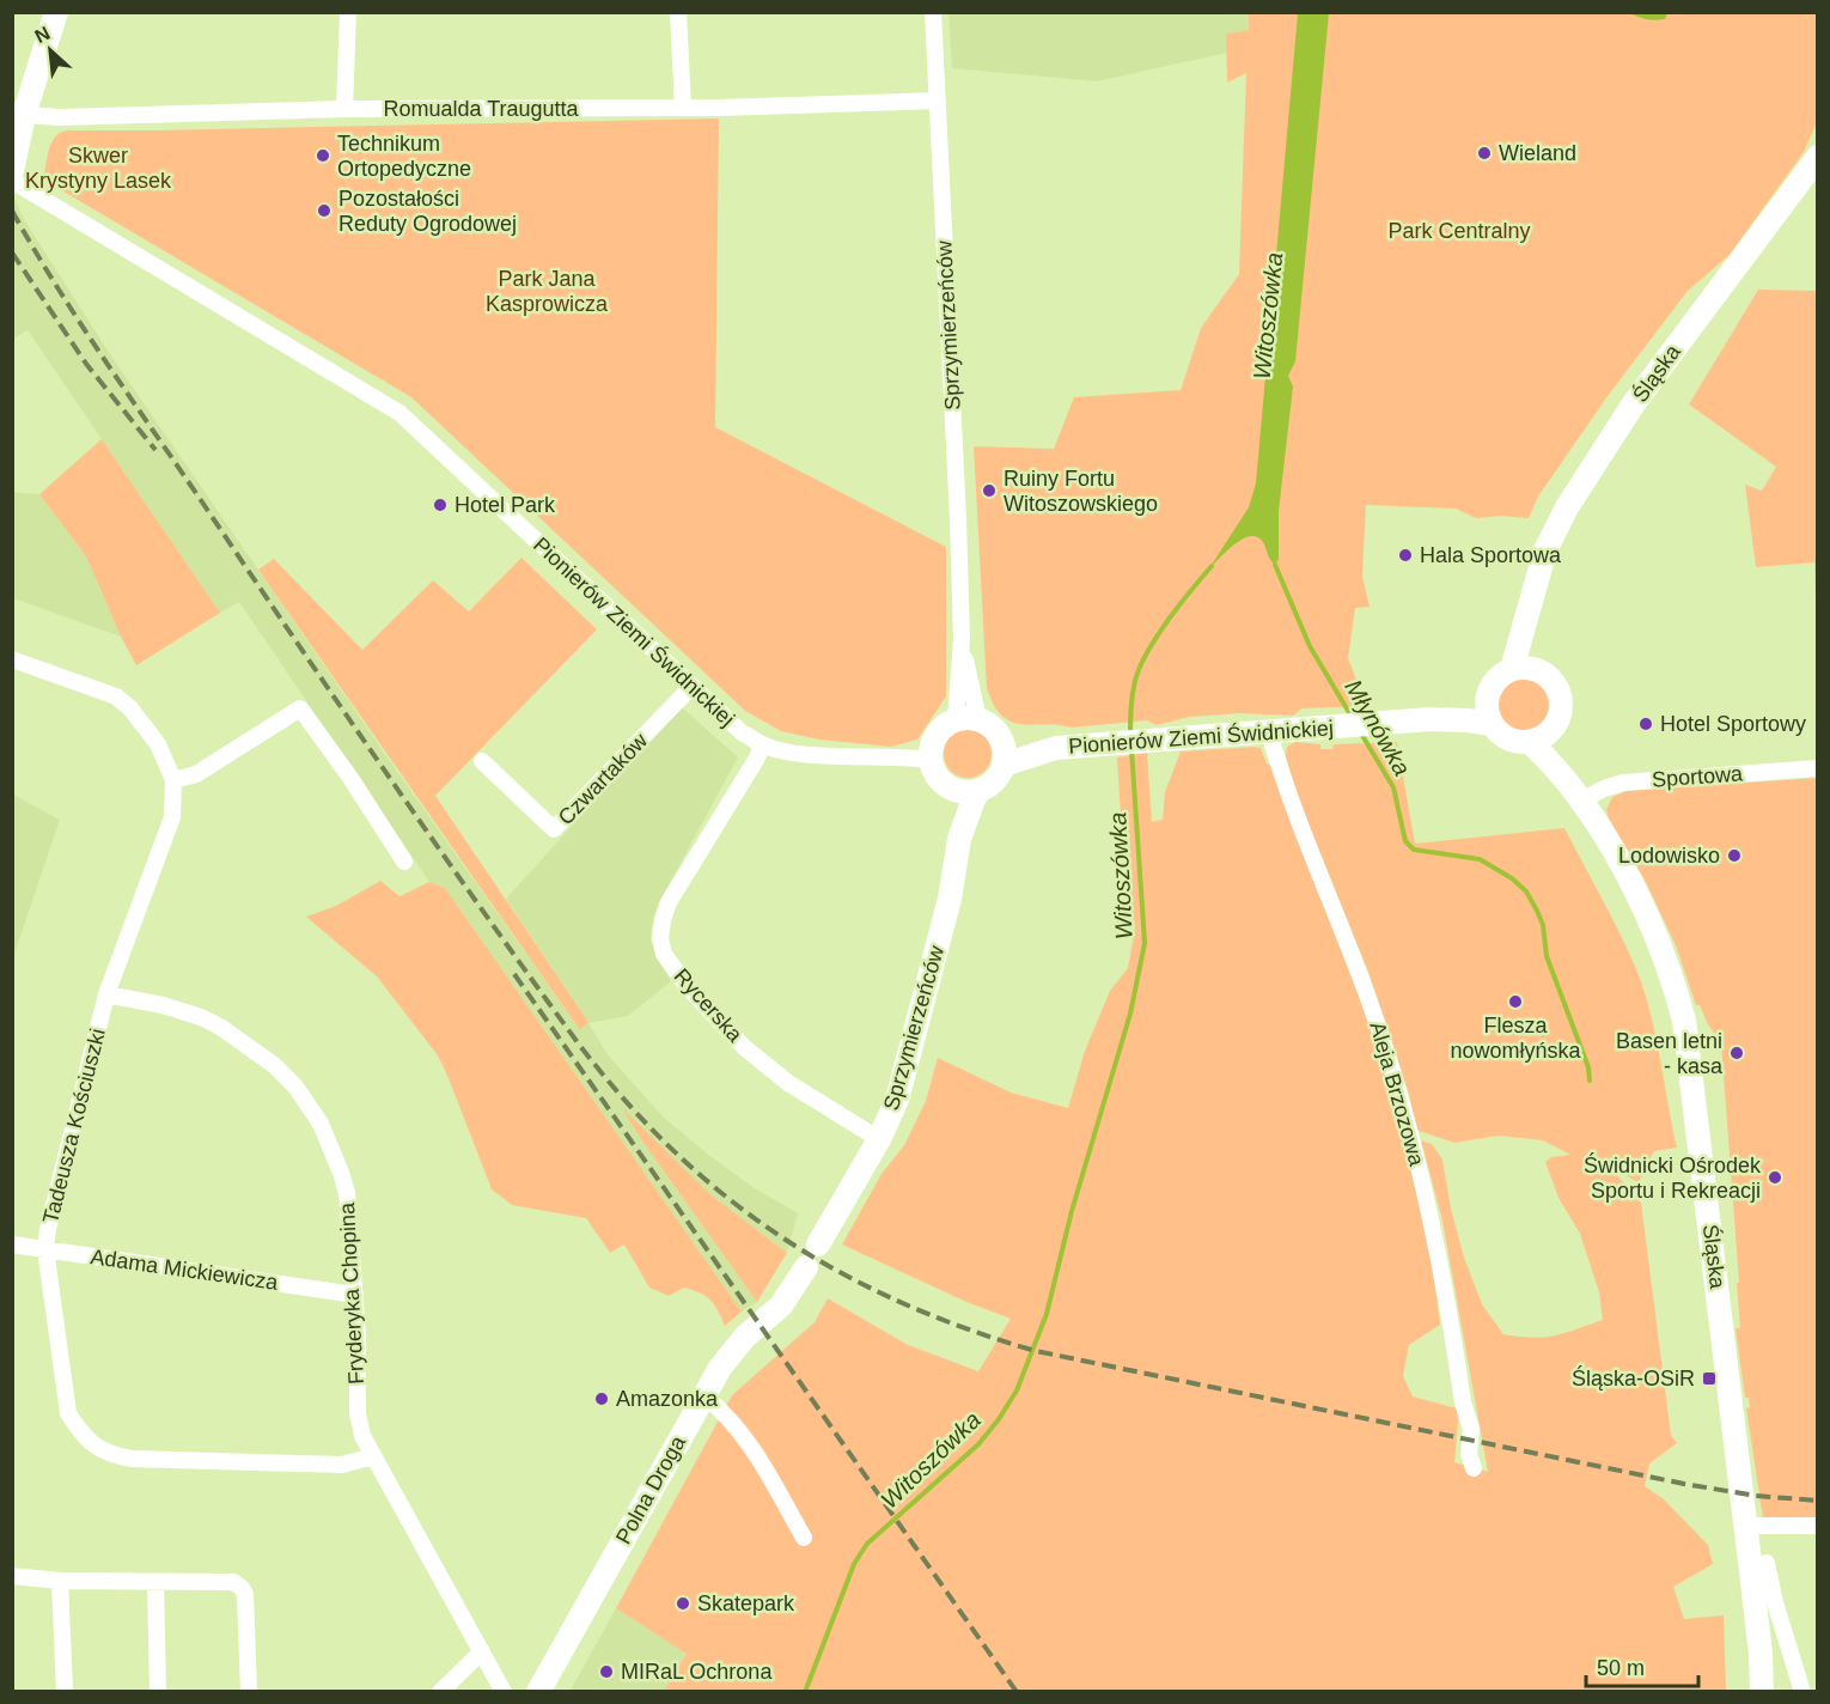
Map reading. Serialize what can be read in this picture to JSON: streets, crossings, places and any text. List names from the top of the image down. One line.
{"streets":{"street":["Romualda Traugutta","Sprzymierzeńców","Śląska","Pionierów Ziemi Świdnickiej","Sportowa","Czwartaków","Rycerska","Aleja Brzozowa","Tadeusza Kościuszki","Adama Mickiewicza","Fryderyka Chopina","Polna Droga"]},"crossings":[["Romualda Traugutta","Sprzymierzeńców"],["Sprzymierzeńców","Pionierów Ziemi Świdnickiej"],["Sprzymierzeńców","Rycerska"],["Śląska","Pionierów Ziemi Świdnickiej"],["Śląska","Sportowa"],["Pionierów Ziemi Świdnickiej","Czwartaków"],["Pionierów Ziemi Świdnickiej","Rycerska"],["Pionierów Ziemi Świdnickiej","Aleja Brzozowa"],["Tadeusza Kościuszki","Adama Mickiewicza"],["Tadeusza Kościuszki","Fryderyka Chopina"],["Adama Mickiewicza","Fryderyka Chopina"]],"water":["Witoszówka","Młynówka"],"parks":["Skwer Krystyny Lasek","Park Centralny","Park Jana Kasprowicza"],"places":{"other":["Wieland","Technikum Ortopedyczne","Pozostałości Reduty Ogrodowej","Ruiny Fortu Witoszowskiego","Hotel Park","Hala Sportowa","Hotel Sportowy","Lodowisko","Flesza nowomłyńska","Basen letni - kasa","Świdnicki Ośrodek Sportu i Rekreacji","Amazonka","Skatepark","MIRaL Ochrona"],"transit":["Śląska-OSiR"]},"scale_bar":"50 m","north":"top left"}
